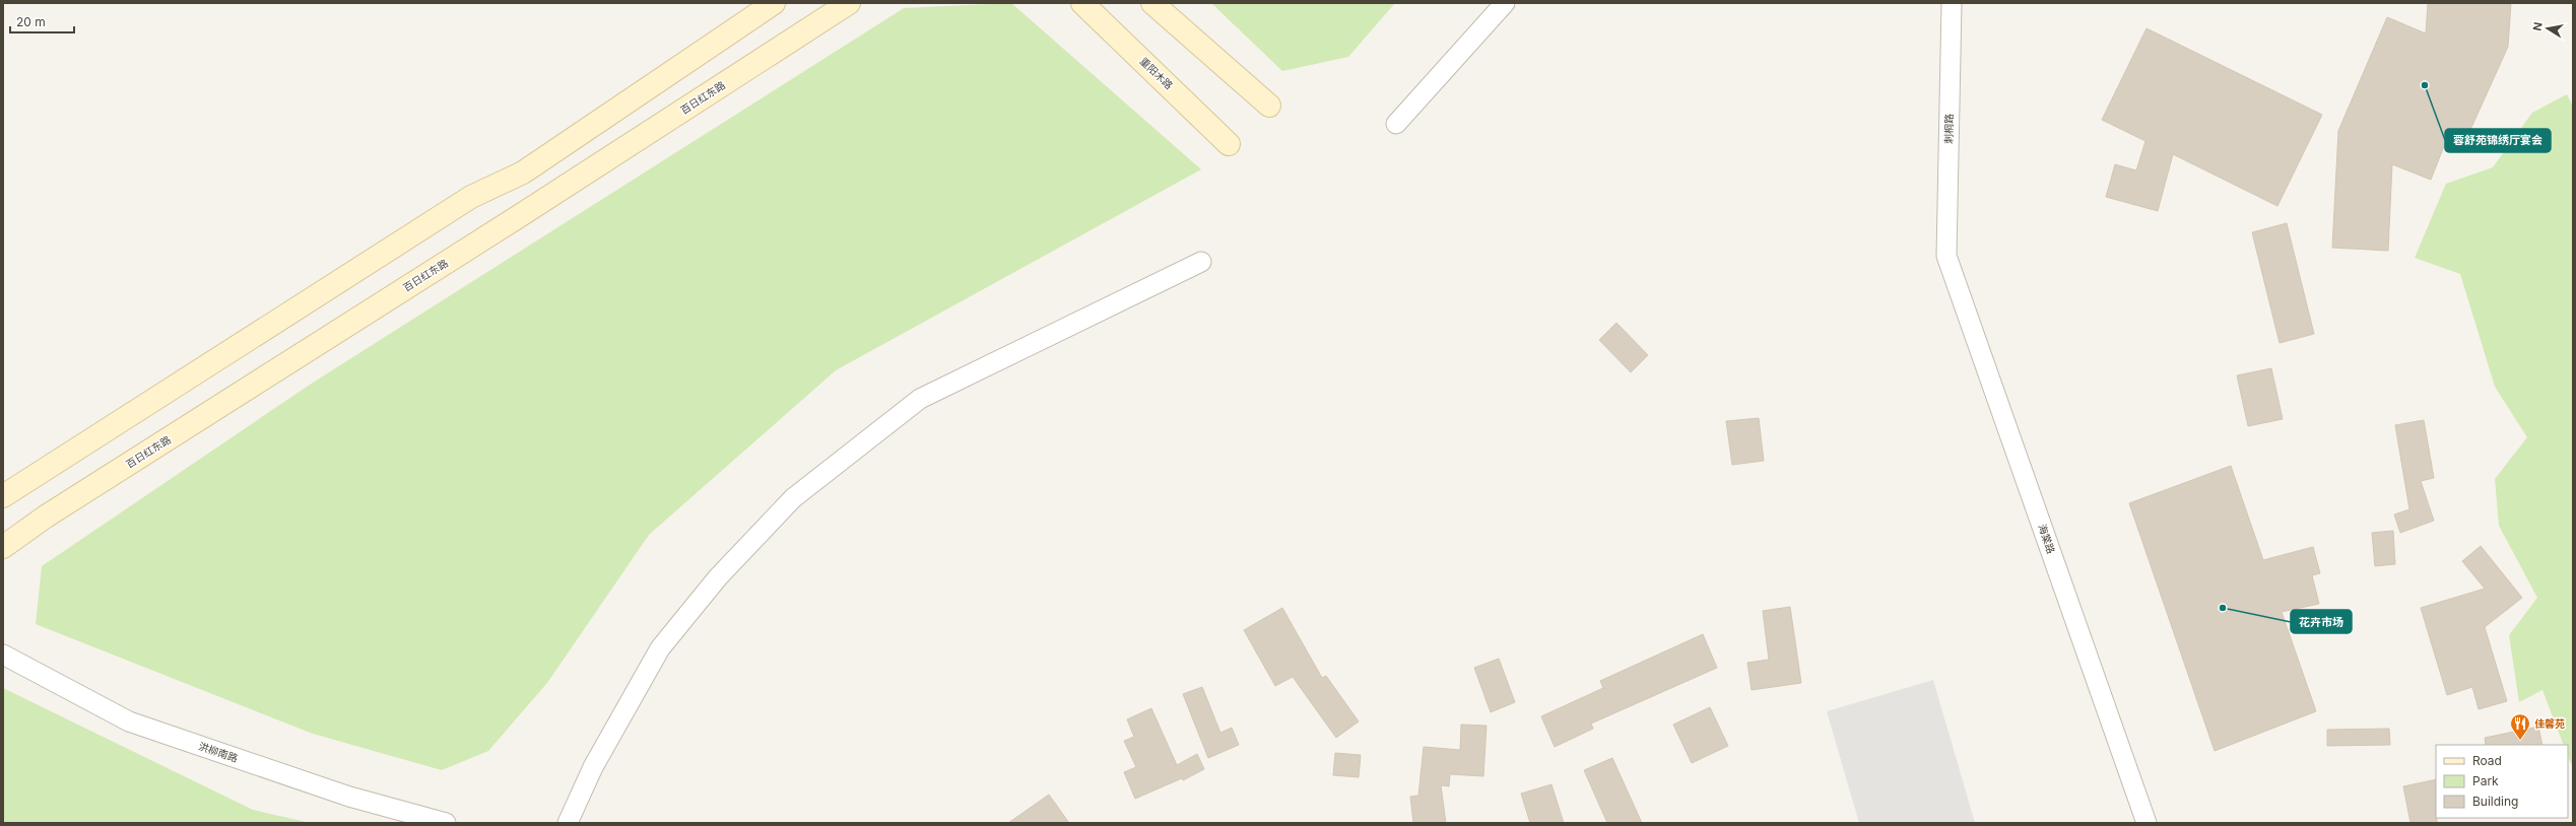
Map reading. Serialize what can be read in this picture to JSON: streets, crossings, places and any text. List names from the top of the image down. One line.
{"streets":{"street":["重阳木路","百日红东路","刺桐路","海棠路","洪柳南路"]},"crossings":[["刺桐路","海棠路"]],"places":{"other":["蓉舒苑锦绣厅宴会","花卉市场"],"restaurant":["佳馨苑"]},"legend":["Road","Park","Building"],"scale_bar":"20 m","north":"left"}
